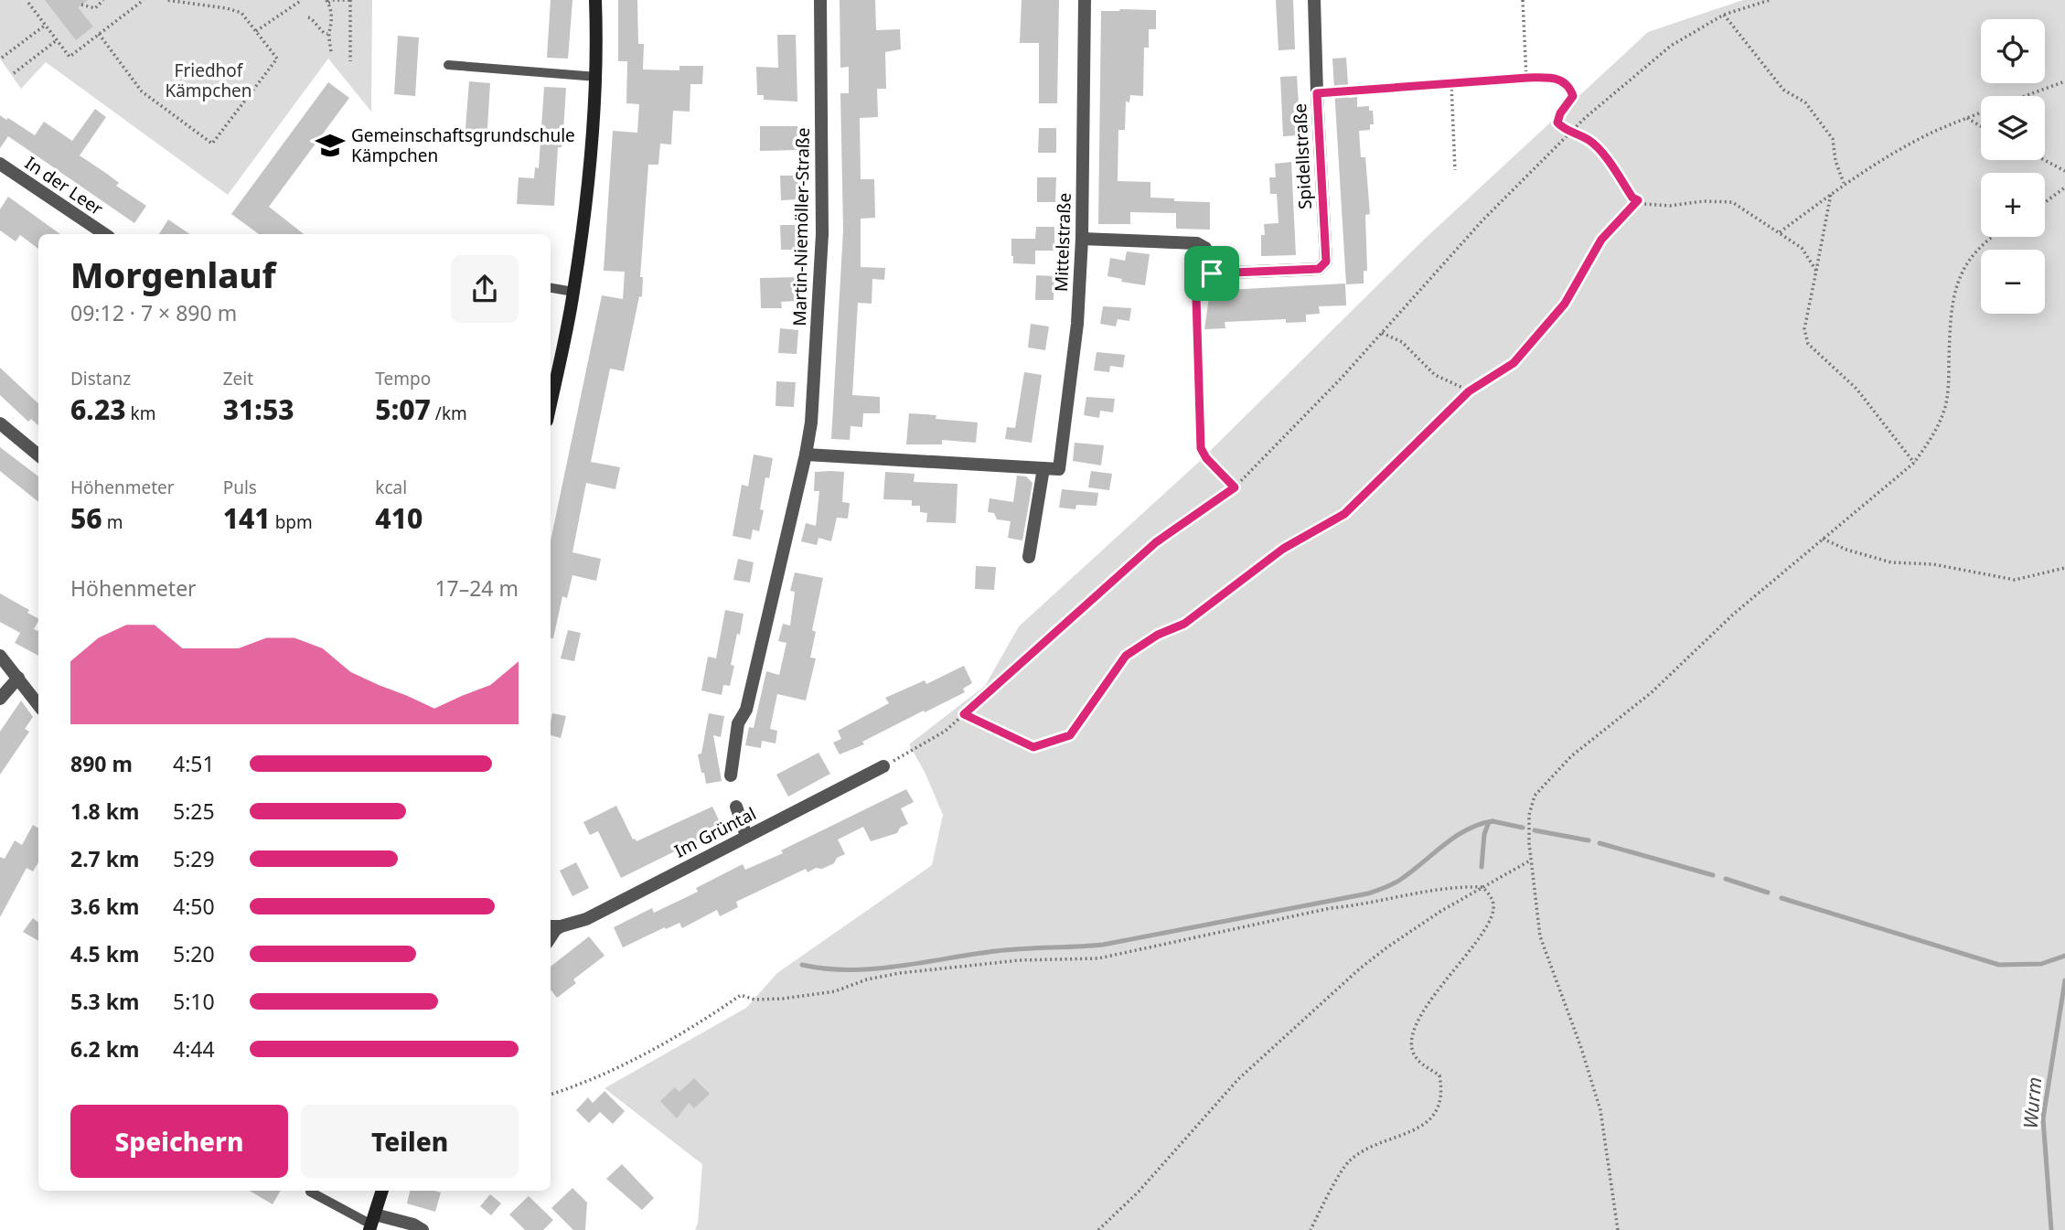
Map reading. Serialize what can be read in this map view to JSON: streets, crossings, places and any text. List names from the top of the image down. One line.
{"streets":{"street":["Spidellstraße","In der Leer","Martin-Niemöller-Straße","Mittelstraße","Im Grüntal"]},"water":["Wurm"],"parks":["Friedhof Kämpchen"],"places":{"school or university":["Gemeinschaftsgrundschule Kämpchen"]},"page":{"map_buttons":["+","−"],"heading":["Morgenlauf","09:12 · 7 × 890 m"],"stats":[["Distanz","6.23 km"],["Zeit","31:53"],["Tempo","5:07 /km"],["Höhenmeter","56 m"],["Puls","141 bpm"],["kcal","410"]],"chart":["Höhenmeter","17–24 m"],"list":[{"name":"890 m","note":"4:51"},{"name":"1.8 km","note":"5:25"},{"name":"2.7 km","note":"5:29"},{"name":"3.6 km","note":"4:50"},{"name":"4.5 km","note":"5:20"},{"name":"5.3 km","note":"5:10"},{"name":"6.2 km","note":"4:44"}],"buttons":["Speichern","Teilen"]}}
